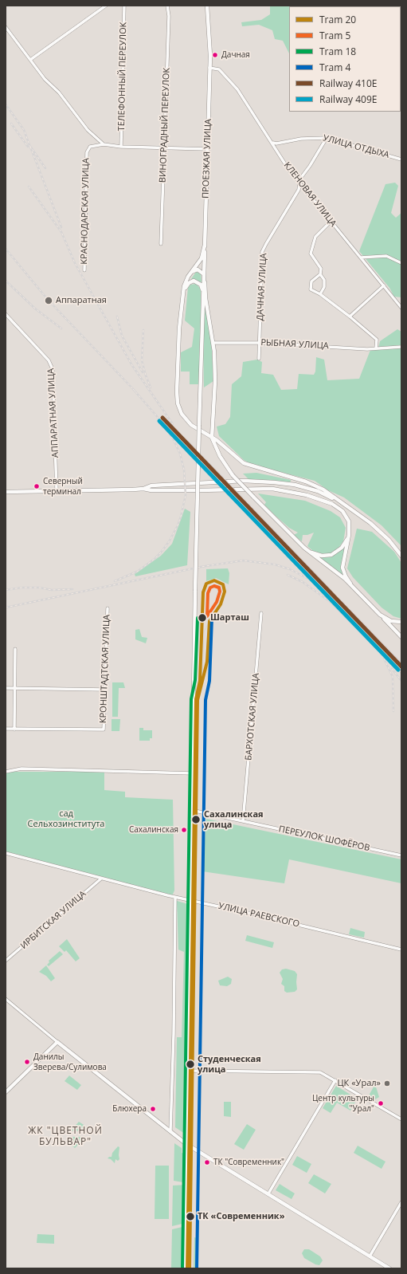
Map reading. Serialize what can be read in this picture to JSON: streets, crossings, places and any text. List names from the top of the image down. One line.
{"streets":{"main road":["ПРОЕЗЖАЯ УЛИЦА"],"street":["ТЕЛЕФОННЫЙ ПЕРЕУЛОК","ВИНОГРАДНЫЙ ПЕРЕУЛОК","УЛИЦА ОТДЫХА","КЛЕНОВАЯ УЛИЦА","КРАСНОДАРСКАЯ УЛИЦА","ДАЧНАЯ УЛИЦА","РЫБНАЯ УЛИЦА","АППАРАТНАЯ УЛИЦА","КРОНШТАДТСКАЯ УЛИЦА","БАРХОТСКАЯ УЛИЦА","ПЕРЕУЛОК ШОФЁРОВ","УЛИЦА РАЕВСКОГО","ИРБИТСКАЯ УЛИЦА"]},"crossings":[["УЛИЦА ОТДЫХА","КЛЕНОВАЯ УЛИЦА"],["УЛИЦА ОТДЫХА","ДАЧНАЯ УЛИЦА"],["ПРОЕЗЖАЯ УЛИЦА","КЛЕНОВАЯ УЛИЦА"],["ПРОЕЗЖАЯ УЛИЦА","ПЕРЕУЛОК ШОФЁРОВ"],["ПРОЕЗЖАЯ УЛИЦА","УЛИЦА РАЕВСКОГО"],["КЛЕНОВАЯ УЛИЦА","ДАЧНАЯ УЛИЦА"],["ДАЧНАЯ УЛИЦА","РЫБНАЯ УЛИЦА"],["БАРХОТСКАЯ УЛИЦА","ПЕРЕУЛОК ШОФЁРОВ"],["УЛИЦА РАЕВСКОГО","ИРБИТСКАЯ УЛИЦА"]],"districts":["ЖК \"ЦВЕТНОЙ БУЛЬВАР\""],"parks":["сад Сельхозинститута"],"places":["Дачная","Аппаратная","Северный терминал","Шарташ","Сахалинская улица","Сахалинская","Данилы Зверева/Сулимова","Студенческая улица","ЦК «Урал»","Центр культуры \"Урал\"","Блюхера","ТК \"Современник\"","ТК «Современник»"],"lines":["rail line 410E","rail line 409E","tram line 20","tram line 5","tram line 18","tram line 4"],"legend":["Tram 20","Tram 5","Tram 18","Tram 4","Railway 410E","Railway 409E"]}
